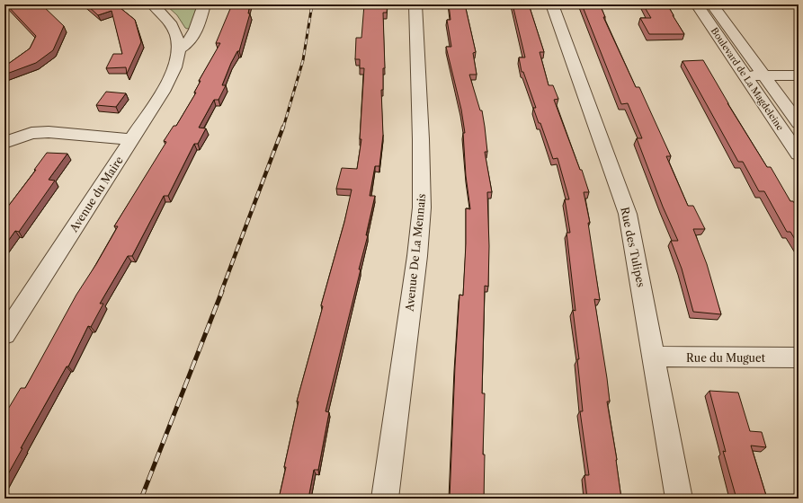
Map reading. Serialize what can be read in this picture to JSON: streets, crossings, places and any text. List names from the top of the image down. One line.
{"streets":{"street":["Boulevard de La Magdeleine","Avenue du Maire","Rue des Tulipes","Avenue De La Mennais","Rue du Muguet"]},"crossings":[["Rue des Tulipes","Rue du Muguet"]]}
